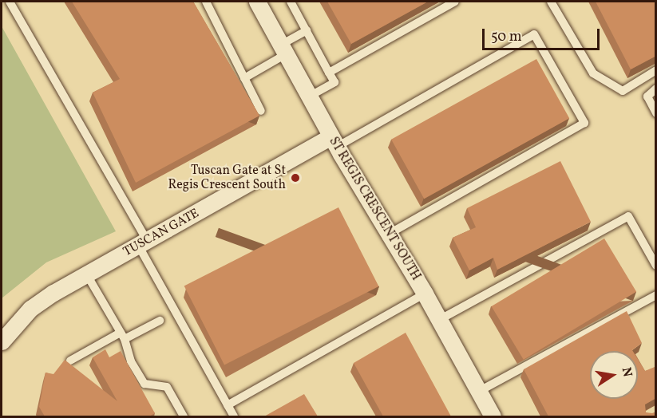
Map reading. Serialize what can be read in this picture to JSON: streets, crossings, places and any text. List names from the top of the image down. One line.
{"streets":{"street":["ST REGIS CRESCENT SOUTH","TUSCAN GATE"]},"crossings":[["ST REGIS CRESCENT SOUTH","TUSCAN GATE"]],"places":["Tuscan Gate at St Regis Crescent South"],"scale_bar":"50 m","north":"right"}
